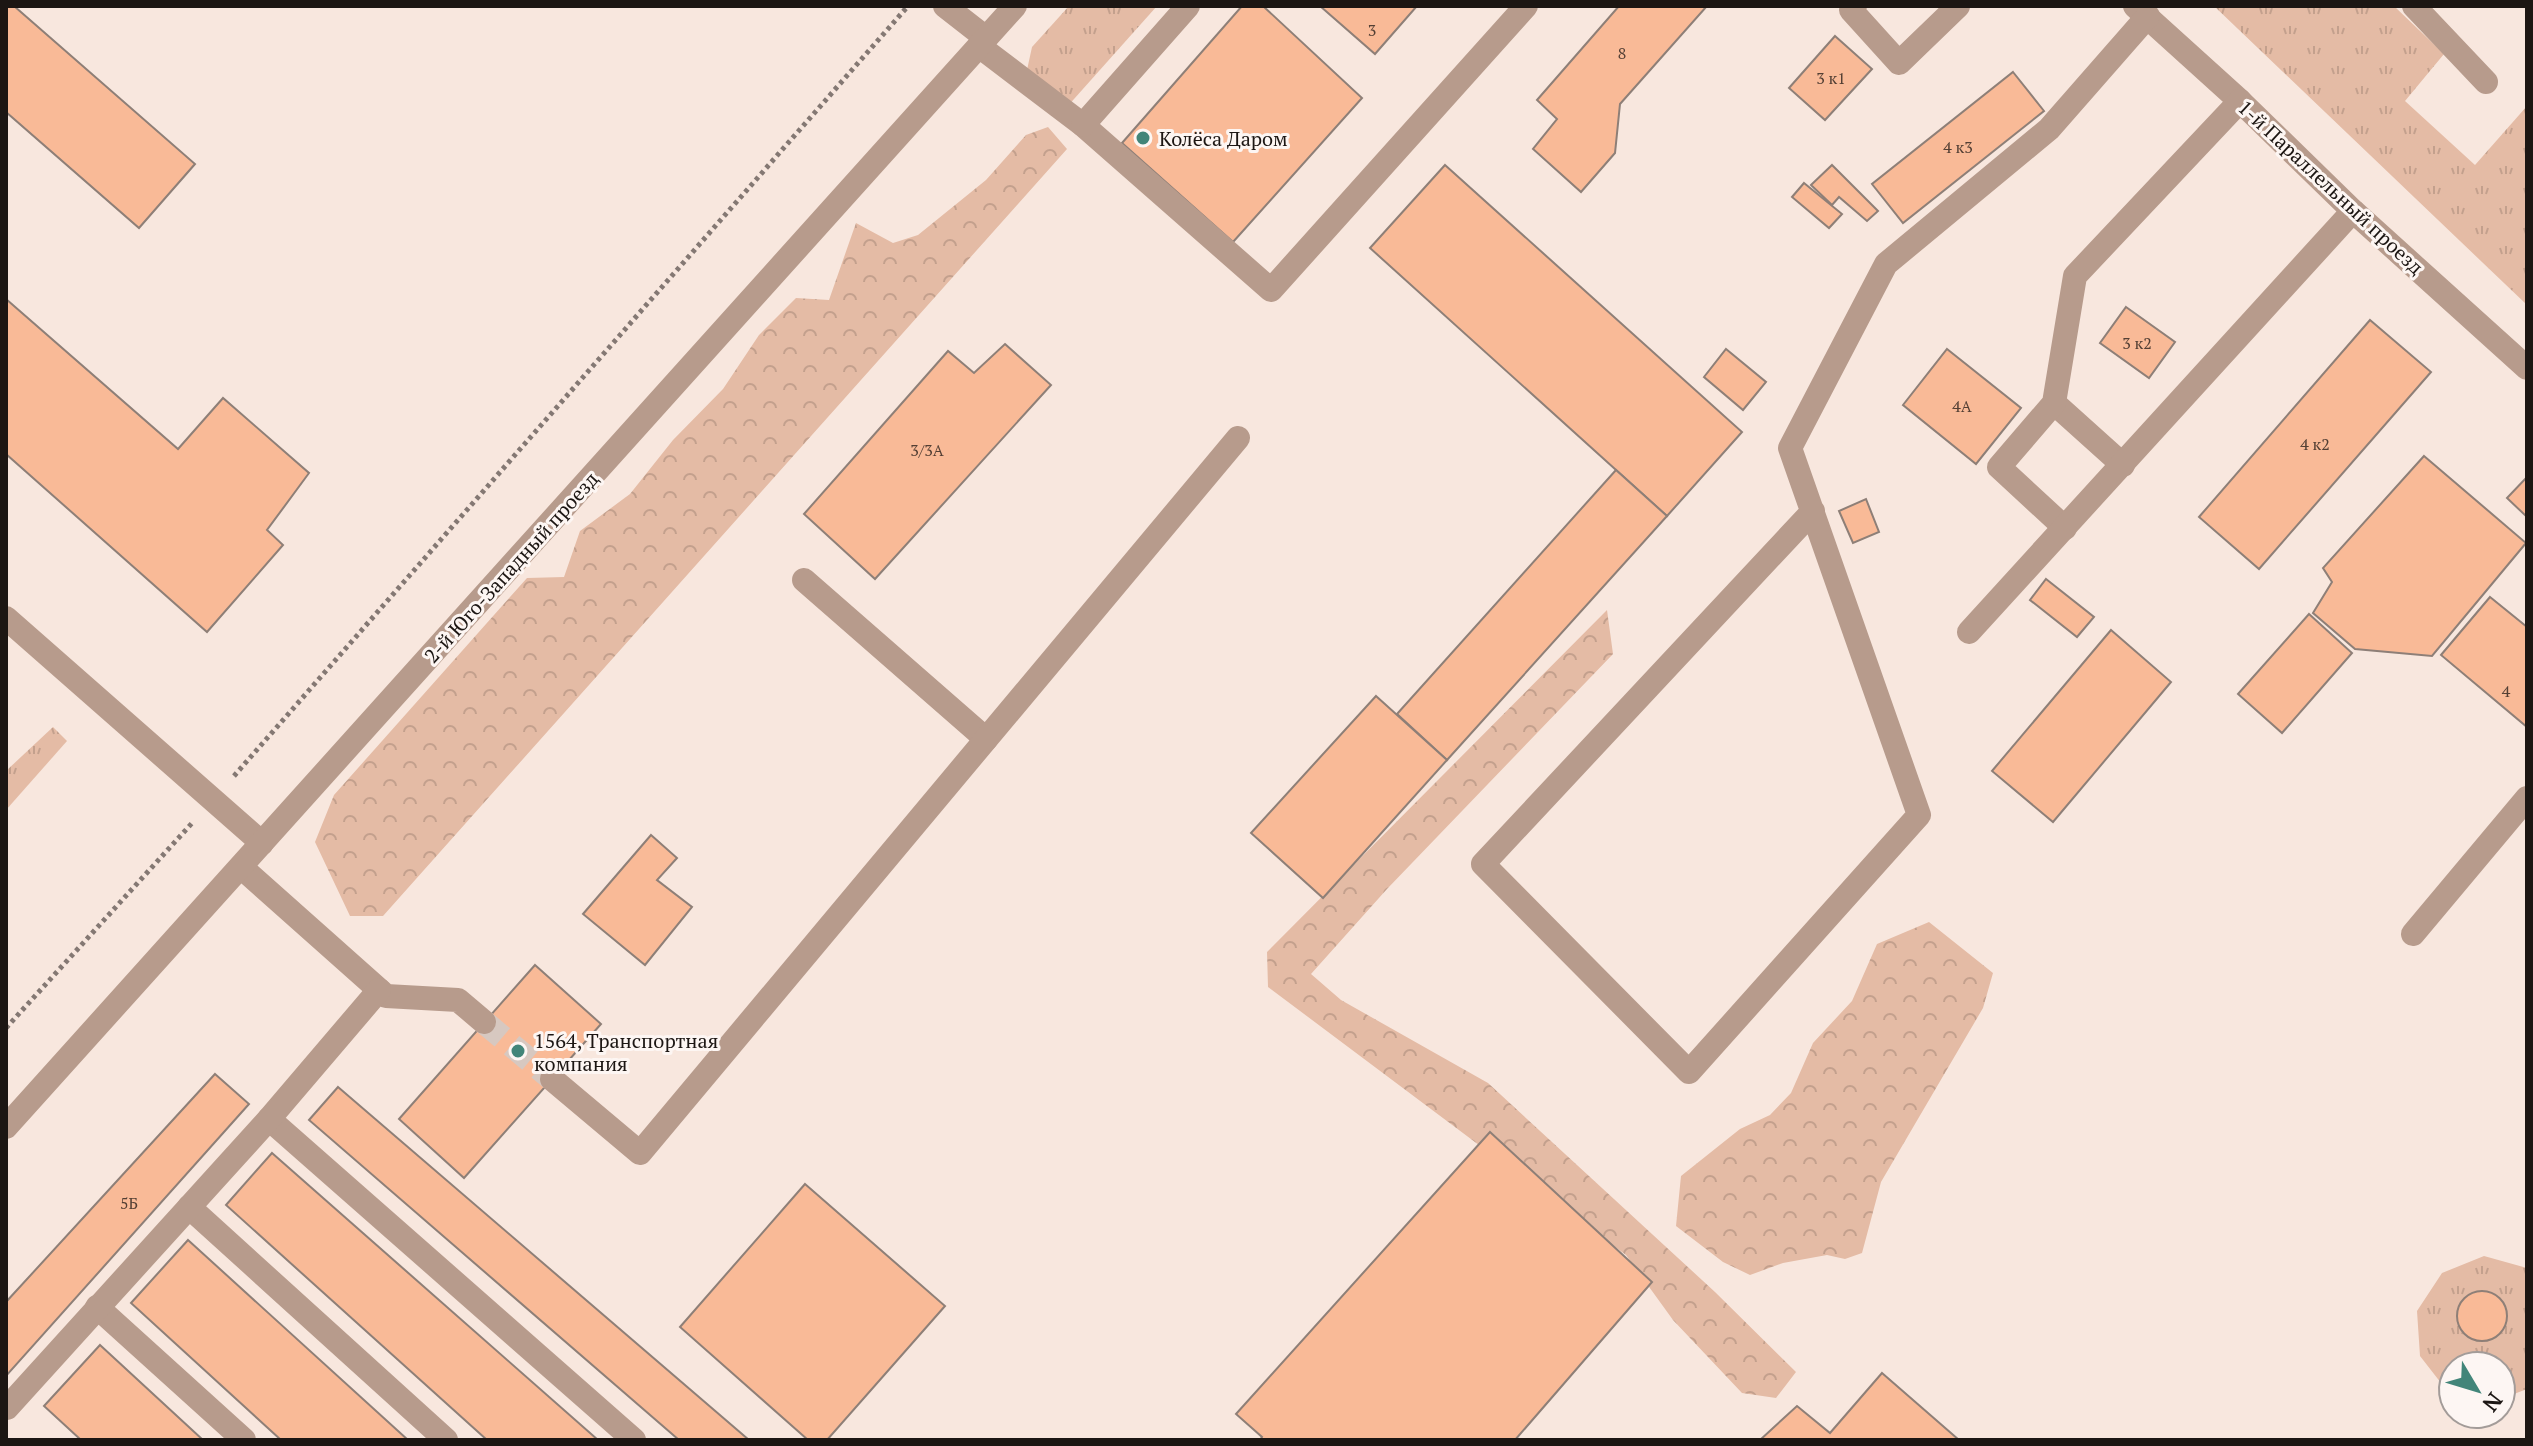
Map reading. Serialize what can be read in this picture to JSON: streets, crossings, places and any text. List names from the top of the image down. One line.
{"streets":{"street":["1-й Параллельный проезд","2-й Юго-Западный проезд"]},"places":["Колёса Даром","1564, Транспортная компания"],"house_numbers":["3","8","3 к1","4 к3","3 к2","4А","4 к2","3/3А","4","5Б"],"north":"bottom right"}
